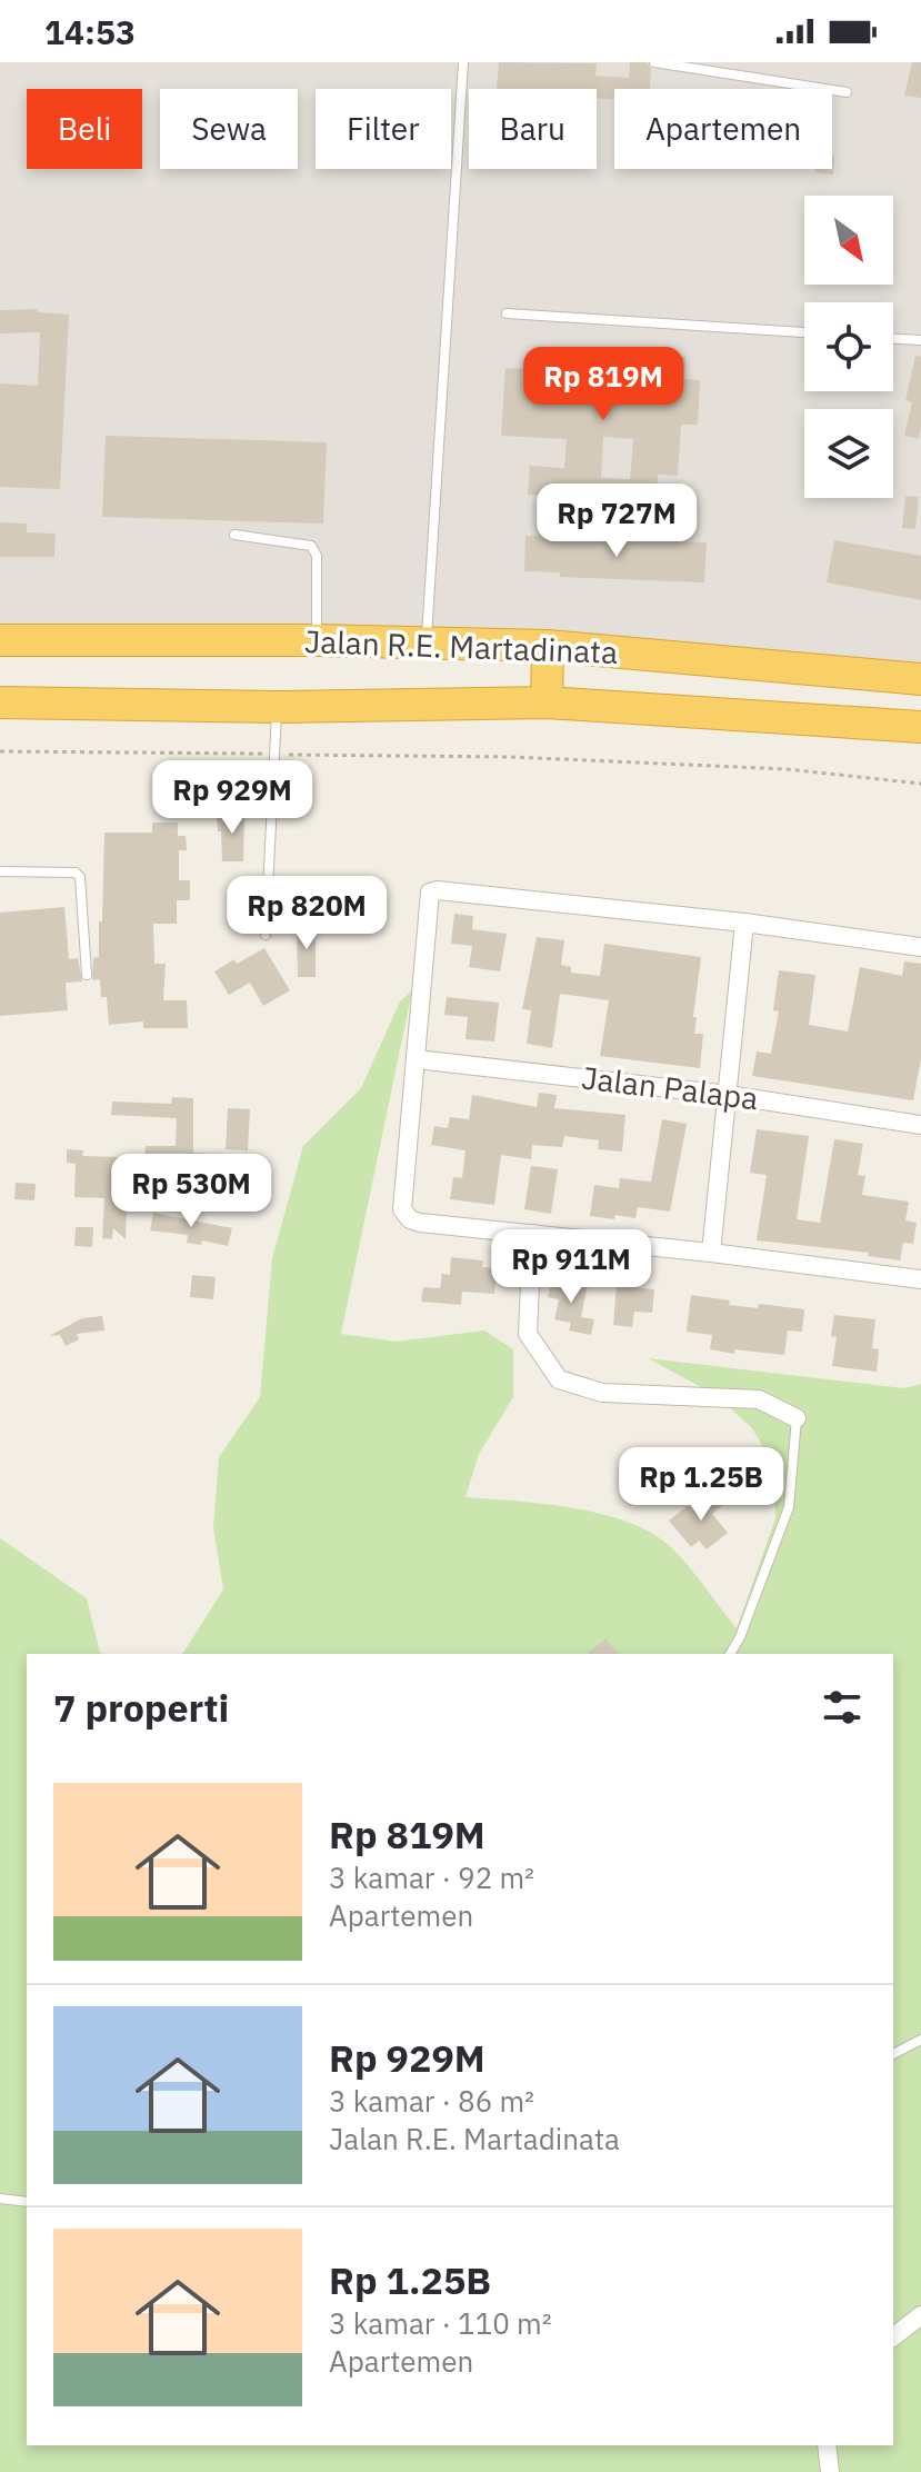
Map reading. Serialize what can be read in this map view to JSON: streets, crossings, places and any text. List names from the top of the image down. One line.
{"streets":{"highway":["Jalan R.E. Martadinata"],"street":["Jalan Palapa"]},"north":"bottom right","page":{"status":"14:53","chip":["Beli","Sewa","Filter","Baru","Apartemen"],"price":["Rp 819M","Rp 727M","Rp 929M","Rp 820M","Rp 530M","Rp 911M","Rp 1.25B"],"heading":"7 properti","list":[{"name":"Rp 819M","note":"3 kamar · 92 m² · Apartemen"},{"name":"Rp 929M","note":"3 kamar · 86 m² · Jalan R.E. Martadinata"},{"name":"Rp 1.25B","note":"3 kamar · 110 m² · Apartemen"}]}}
